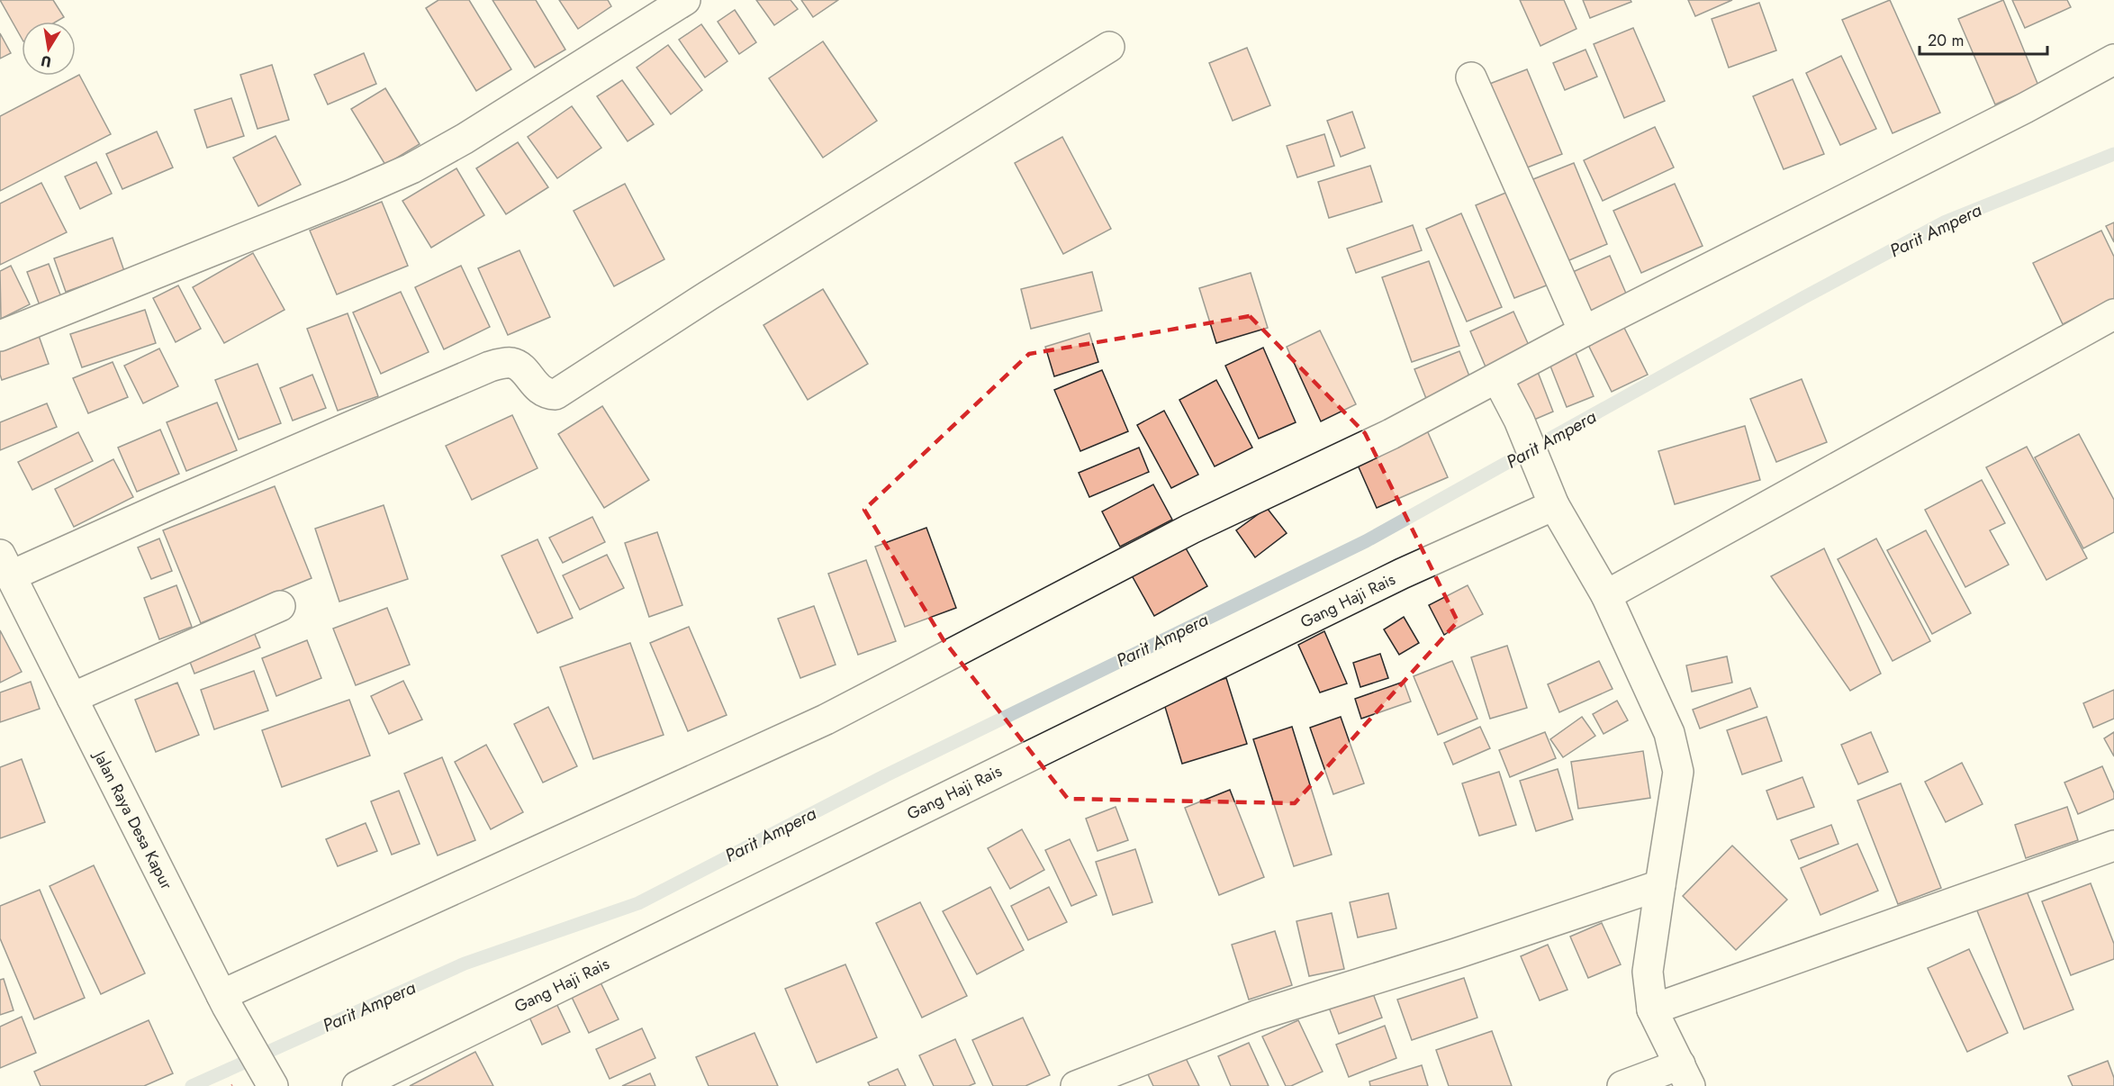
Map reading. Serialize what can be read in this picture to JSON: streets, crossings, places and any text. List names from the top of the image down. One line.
{"streets":{"street":["Gang Haji Rais","Jalan Raya Desa Kapur"]},"water":["Parit Ampera"],"scale_bar":"20 m","north":"bottom"}
